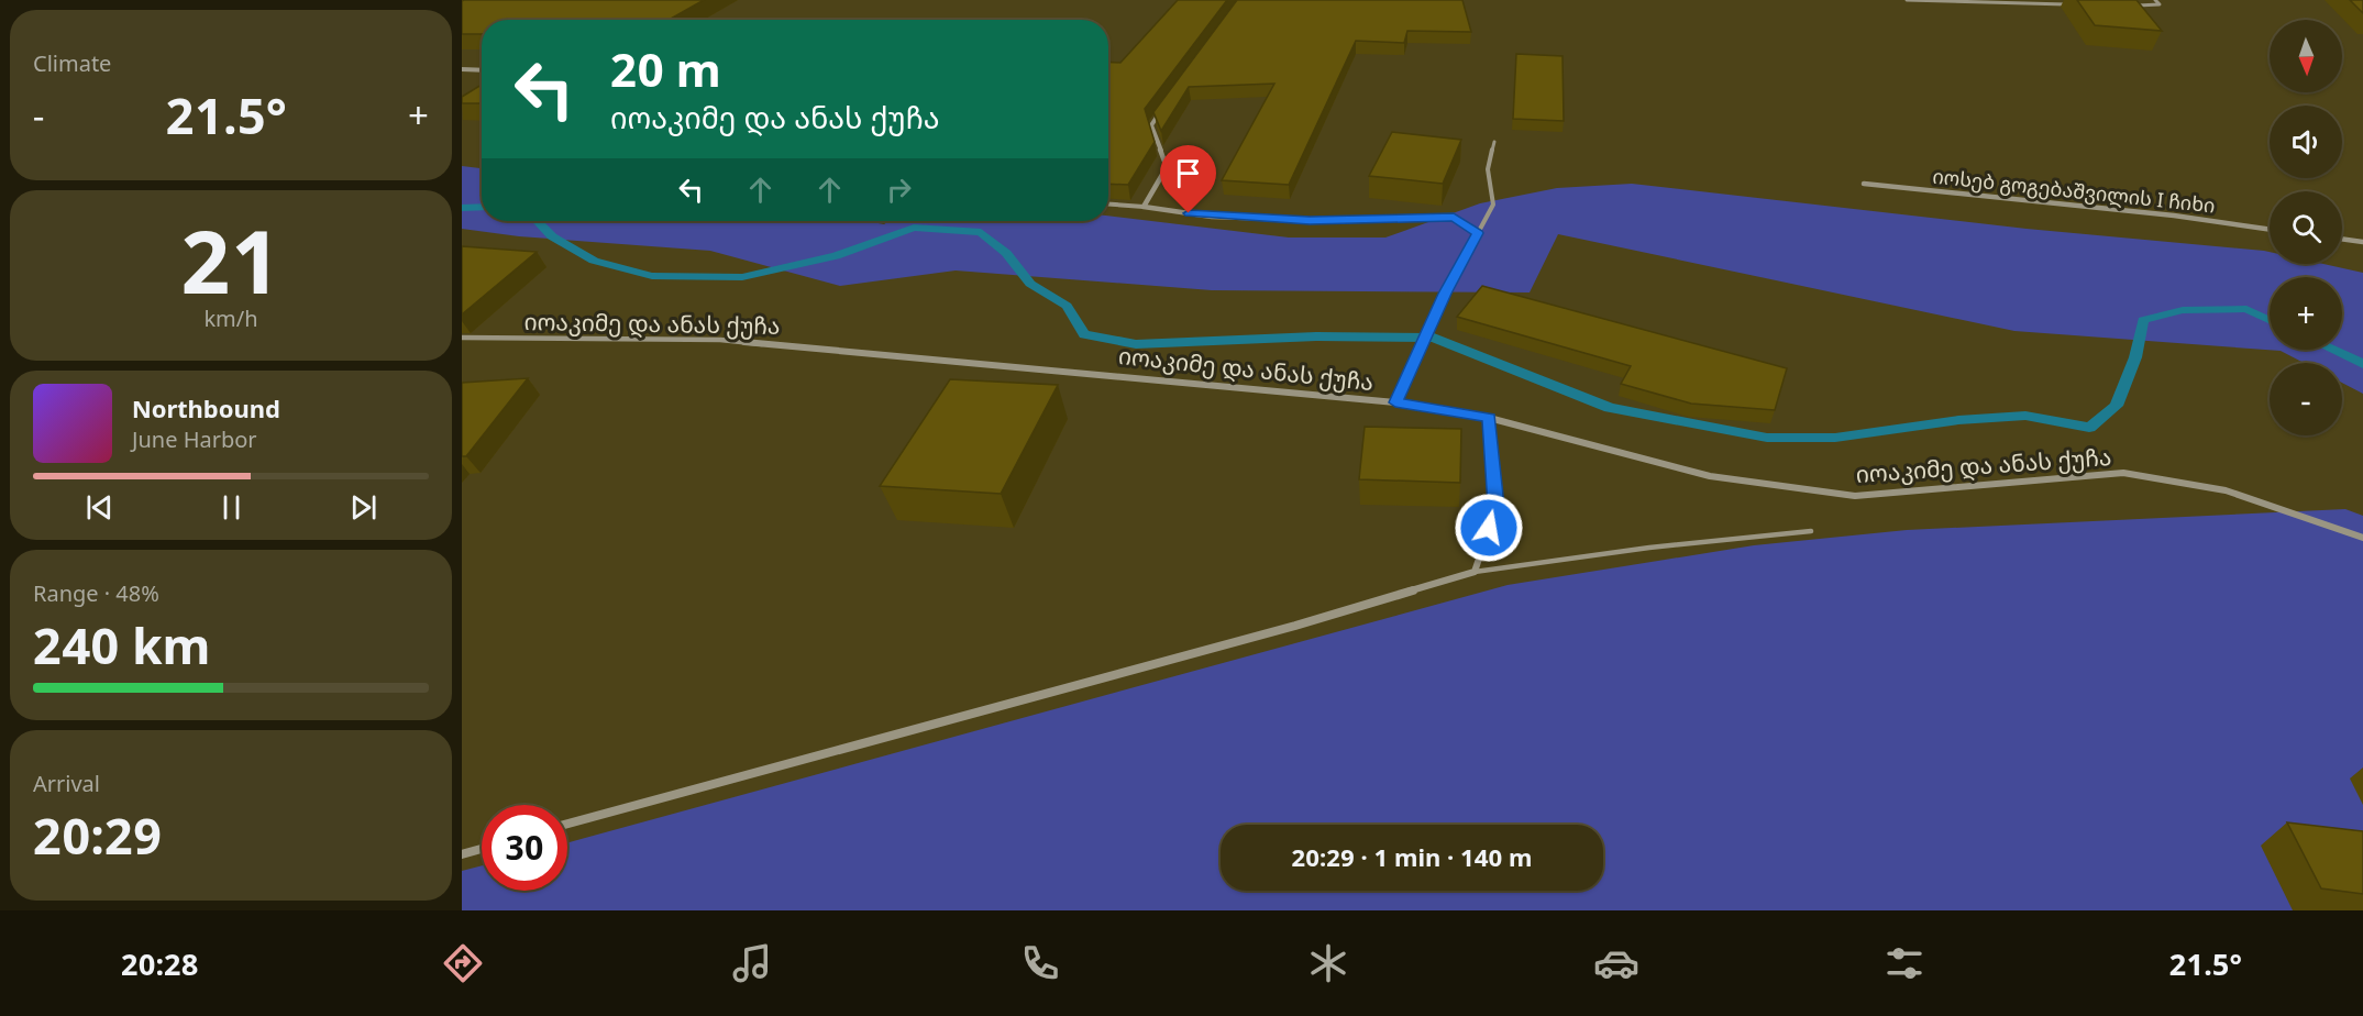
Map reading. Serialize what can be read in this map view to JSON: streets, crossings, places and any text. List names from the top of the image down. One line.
{"streets":{"street":["იოსებ გოგებაშვილის I ჩიხი","იოაკიმე და ანას ქუჩა"]},"north":"bottom","page":{"tile":["Climate",["21","km/h"],["Range · 48%","240 km"],["Arrival","20:29"]],"map_buttons":["+","−"],"turn":["20 m","იოაკიმე და ანას ქუჩა"],"heat":["−","21.5°","+"],"song":["Northbound","June Harbor"],"limit":"30","trip":"20:29 · 1 min · 140 m","tabs":["20:28","21.5°"]}}
